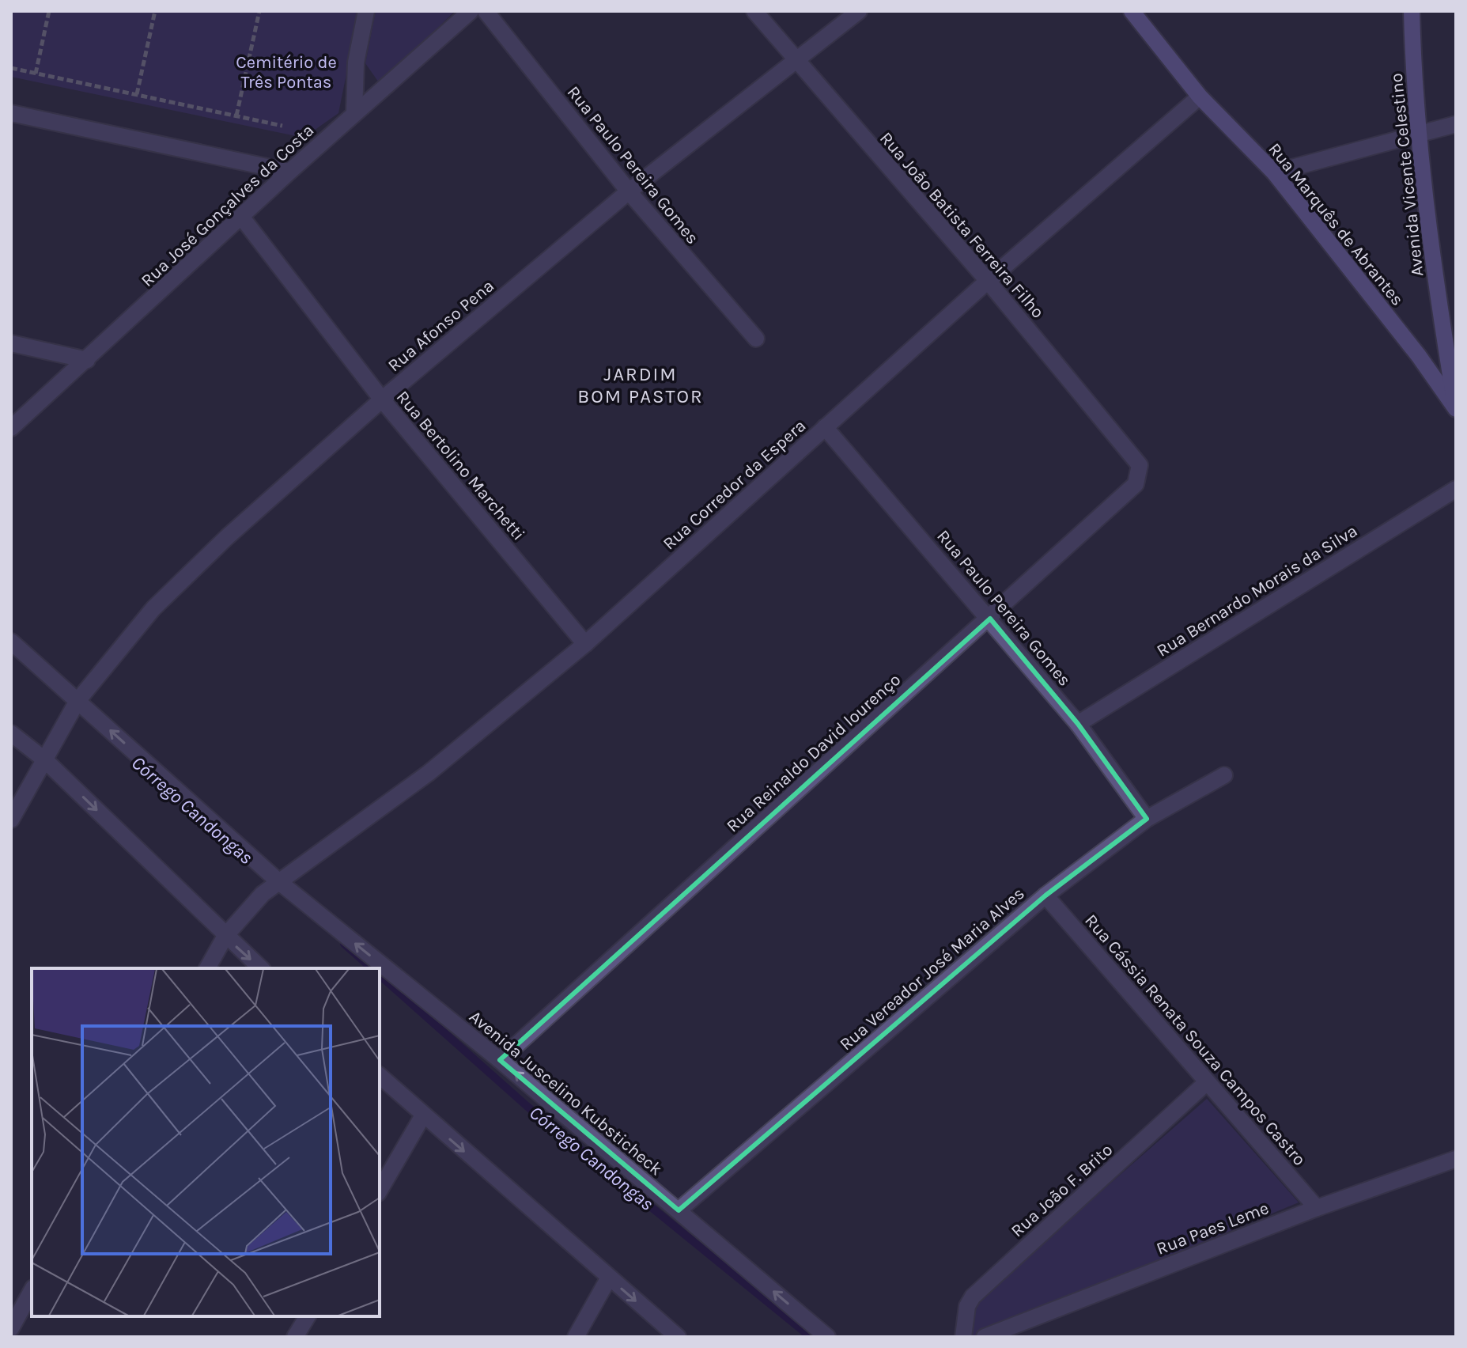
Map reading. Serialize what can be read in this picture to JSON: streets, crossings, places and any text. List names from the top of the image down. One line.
{"streets":{"street":["Rua Paulo Pereira Gomes","Avenida Vicente Celestino","Rua José Gonçalves da Costa","Rua Marquês de Abrantes","Rua João Batista Ferreira Filho","Rua Afonso Pena","Rua Bertolino Marchetti","Rua Corredor da Espera","Rua Bernardo Morais da Silva","Rua Reinaldo David lourenço","Rua Vereador José Maria Alves","Rua Cássia Renata Souza Campos Castro","Avenida Juscelino Kubsticheck","Rua João F. Brito","Rua Paes Leme"]},"crossings":[["Rua Paulo Pereira Gomes","Rua Afonso Pena"],["Rua Paulo Pereira Gomes","Rua Corredor da Espera"],["Rua Paulo Pereira Gomes","Rua Bernardo Morais da Silva"],["Rua Paulo Pereira Gomes","Rua Reinaldo David lourenço"],["Rua Paulo Pereira Gomes","Rua Vereador José Maria Alves"],["Avenida Vicente Celestino","Rua Marquês de Abrantes"],["Rua José Gonçalves da Costa","Rua Bertolino Marchetti"],["Rua Marquês de Abrantes","Rua Corredor da Espera"],["Rua João Batista Ferreira Filho","Rua Afonso Pena"],["Rua João Batista Ferreira Filho","Rua Corredor da Espera"],["Rua João Batista Ferreira Filho","Rua Reinaldo David lourenço"],["Rua Afonso Pena","Rua Bertolino Marchetti"],["Rua Afonso Pena","Avenida Juscelino Kubsticheck"],["Rua Bertolino Marchetti","Rua Corredor da Espera"],["Rua Corredor da Espera","Avenida Juscelino Kubsticheck"],["Rua Reinaldo David lourenço","Avenida Juscelino Kubsticheck"],["Rua Vereador José Maria Alves","Rua Cássia Renata Souza Campos Castro"],["Rua Vereador José Maria Alves","Avenida Juscelino Kubsticheck"],["Rua Cássia Renata Souza Campos Castro","Rua João F. Brito"],["Rua Cássia Renata Souza Campos Castro","Rua Paes Leme"]],"districts":["JARDIM BOM PASTOR"],"water":["Córrego Candongas"],"parks":["Cemitério de Três Pontas"]}
